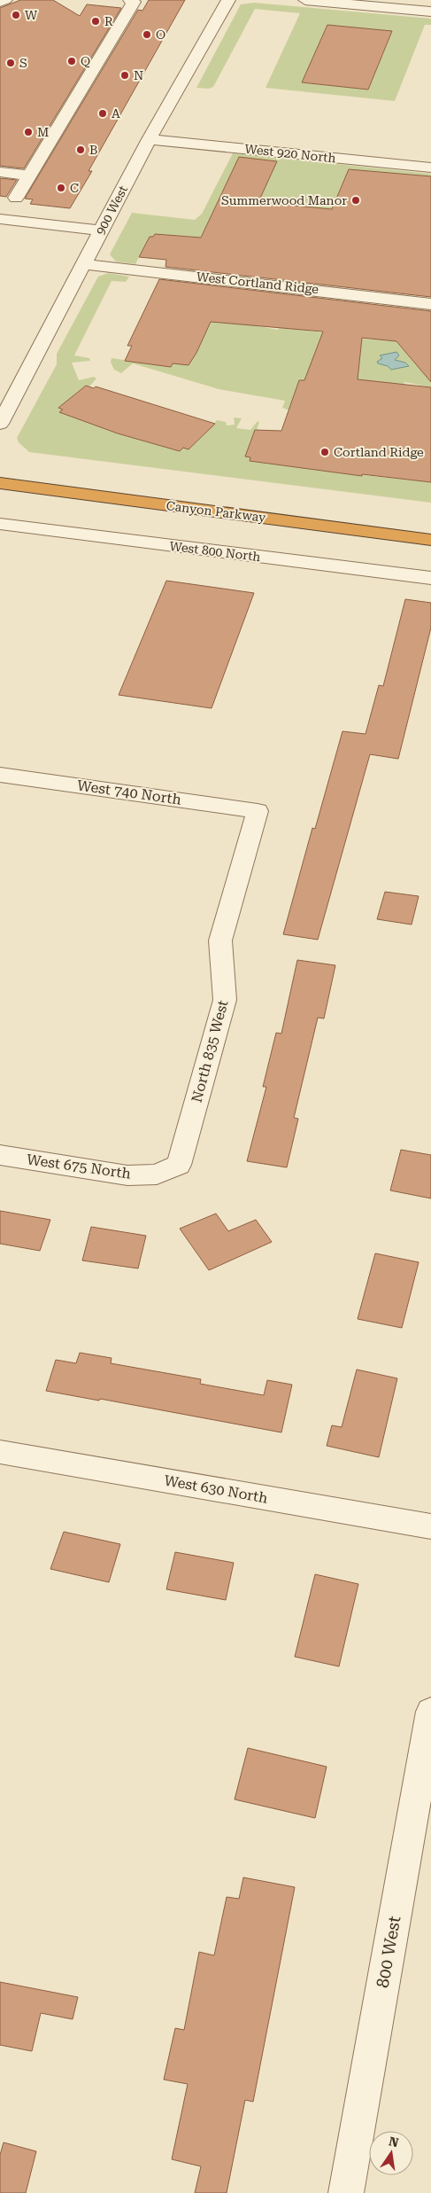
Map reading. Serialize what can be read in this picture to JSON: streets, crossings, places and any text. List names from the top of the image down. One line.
{"streets":{"highway":["Canyon Parkway"],"street":["West 920 North","900 West","West Cortland Ridge","West 800 North","West 740 North","North 835 West","West 675 North","West 630 North","800 West"]},"crossings":[["West 920 North","900 West"],["900 West","West Cortland Ridge"],["West 740 North","North 835 West"],["North 835 West","West 675 North"]],"places":["W","R","O","Q","S","N","A","M","B","C","Summerwood Manor","Cortland Ridge"],"north":"top"}
